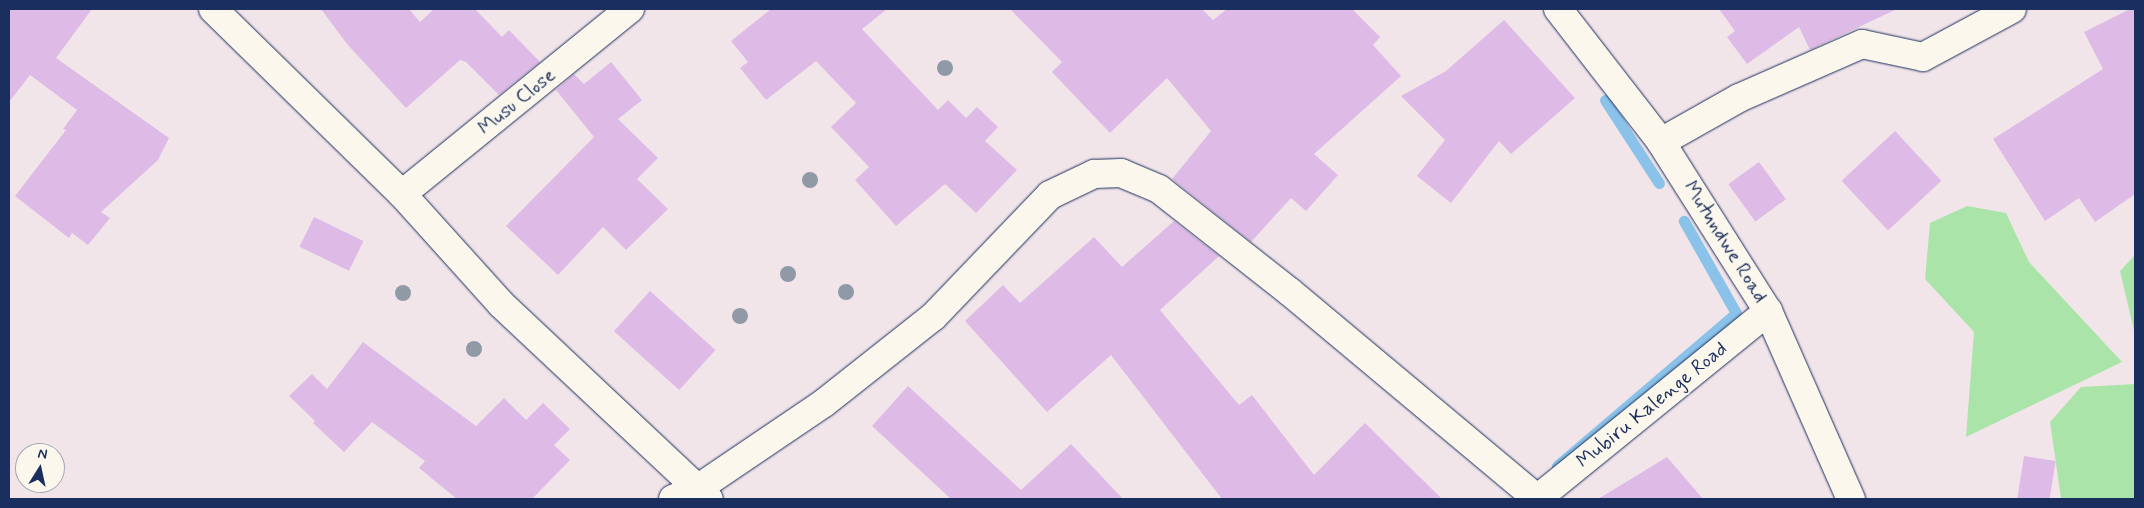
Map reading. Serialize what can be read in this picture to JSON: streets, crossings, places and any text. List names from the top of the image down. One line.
{"streets":{"street":["Musu Close","Mutundwe Road","Mubiru Kalenge Road"]},"crossings":[["Mutundwe Road","Mubiru Kalenge Road"]],"north":"top"}
